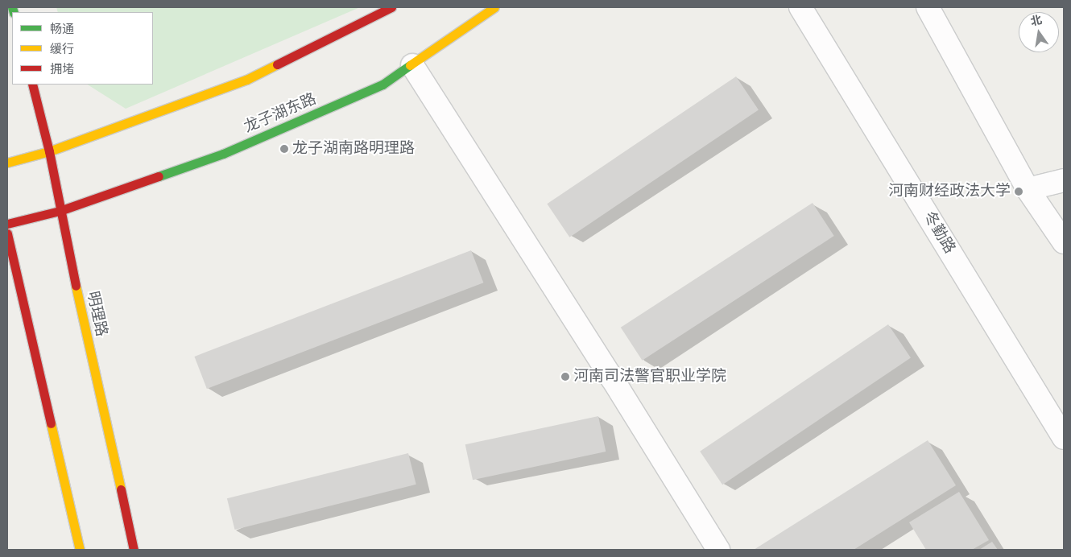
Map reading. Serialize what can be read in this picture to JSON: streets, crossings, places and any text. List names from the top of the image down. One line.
{"streets":{"street":["龙子湖东路","冬勤路","明理路"]},"crossings":[["龙子湖东路","明理路"]],"places":["龙子湖南路明理路","河南财经政法大学","河南司法警官职业学院"],"legend":["畅通","缓行","拥堵"],"north":"top"}
